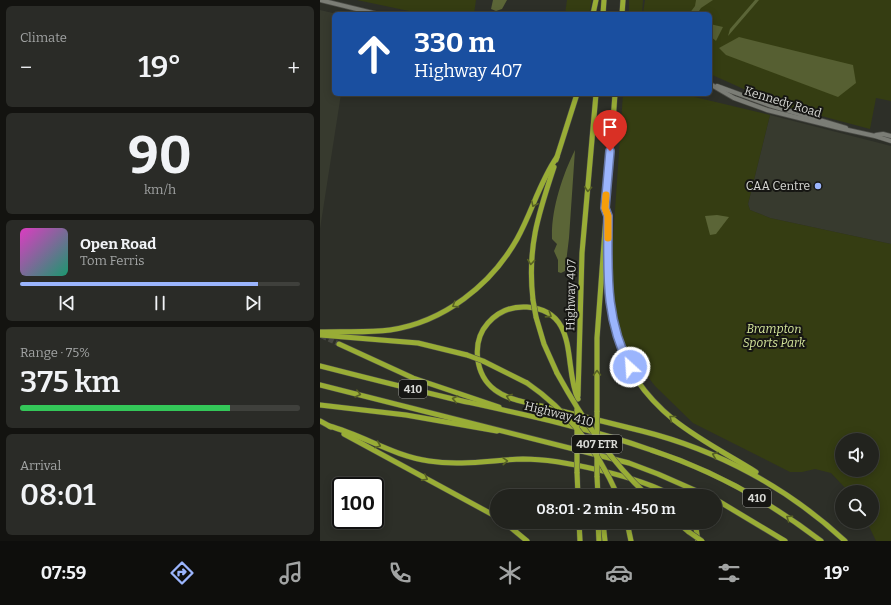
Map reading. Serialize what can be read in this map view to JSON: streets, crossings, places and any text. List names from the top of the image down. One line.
{"streets":{"highway":["Highway 407","410","Highway 410","407 ETR"],"main road":["Kennedy Road"]},"parks":["Brampton Sports Park"],"places":["CAA Centre"],"page":{"tile":["Climate",["90","km/h"],["Range · 75%","375 km"],["Arrival","08:01"]],"turn":["330 m","Highway 407"],"heat":["−","19°","+"],"song":["Open Road","Tom Ferris"],"limit":"100","trip":"08:01 · 2 min · 450 m","tabs":["07:59","19°"]}}
